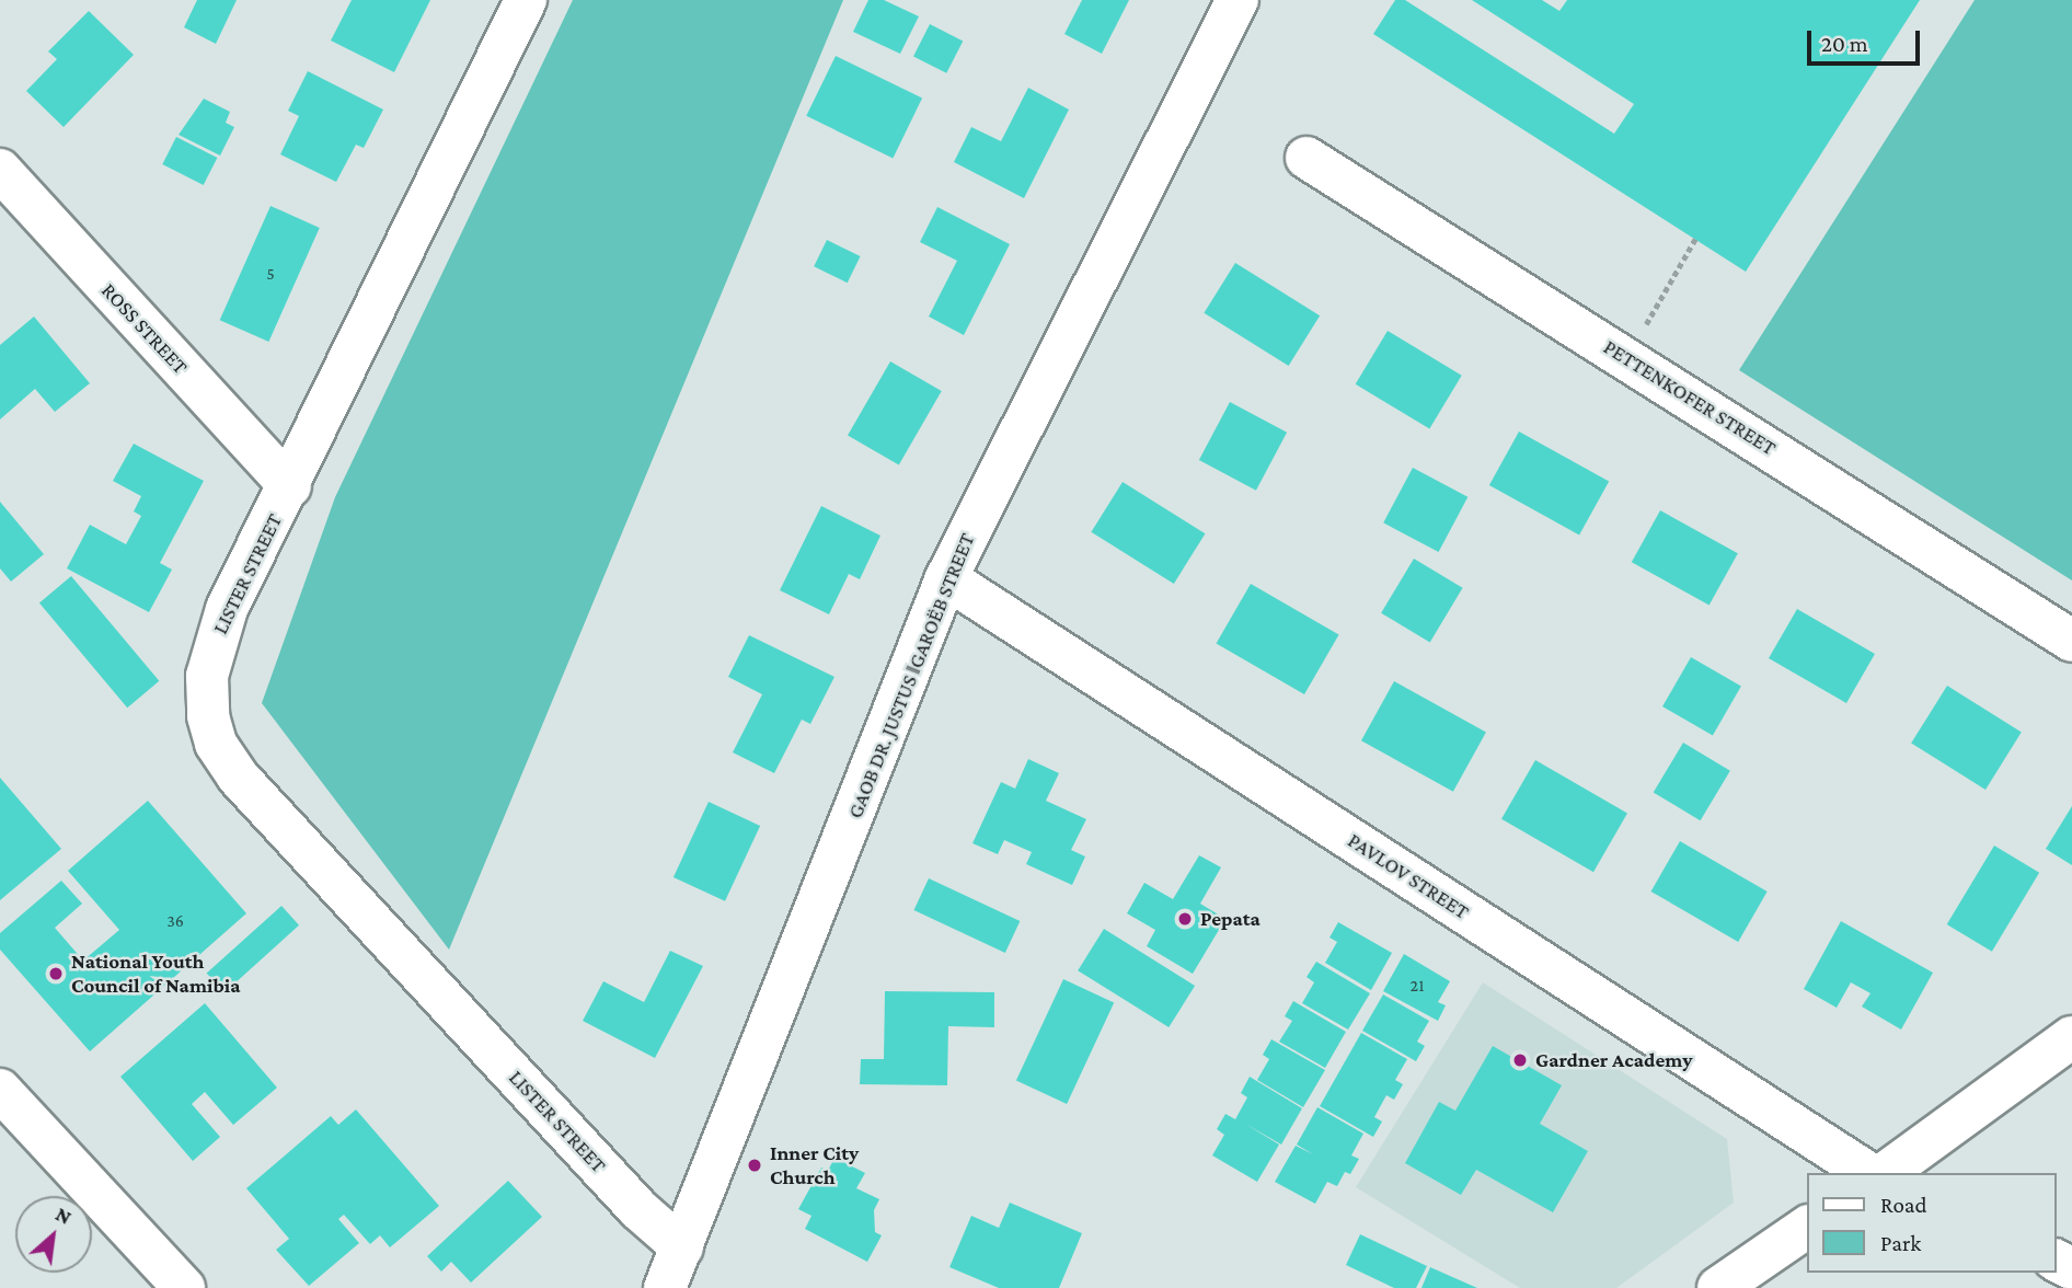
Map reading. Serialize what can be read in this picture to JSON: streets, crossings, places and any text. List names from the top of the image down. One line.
{"streets":{"street":["ROSS STREET","PETTENKOFER STREET","LISTER STREET","GAOB DR. JUSTUS ǁGAROËB STREET","PAVLOV STREET"]},"crossings":[["ROSS STREET","LISTER STREET"],["LISTER STREET","GAOB DR. JUSTUS ǁGAROËB STREET"],["GAOB DR. JUSTUS ǁGAROËB STREET","PAVLOV STREET"]],"places":["Pepata","National Youth Council of Namibia","Gardner Academy","Inner City Church"],"house_numbers":["5","36","21"],"legend":["Road","Park"],"scale_bar":"20 m","north":"top right"}
